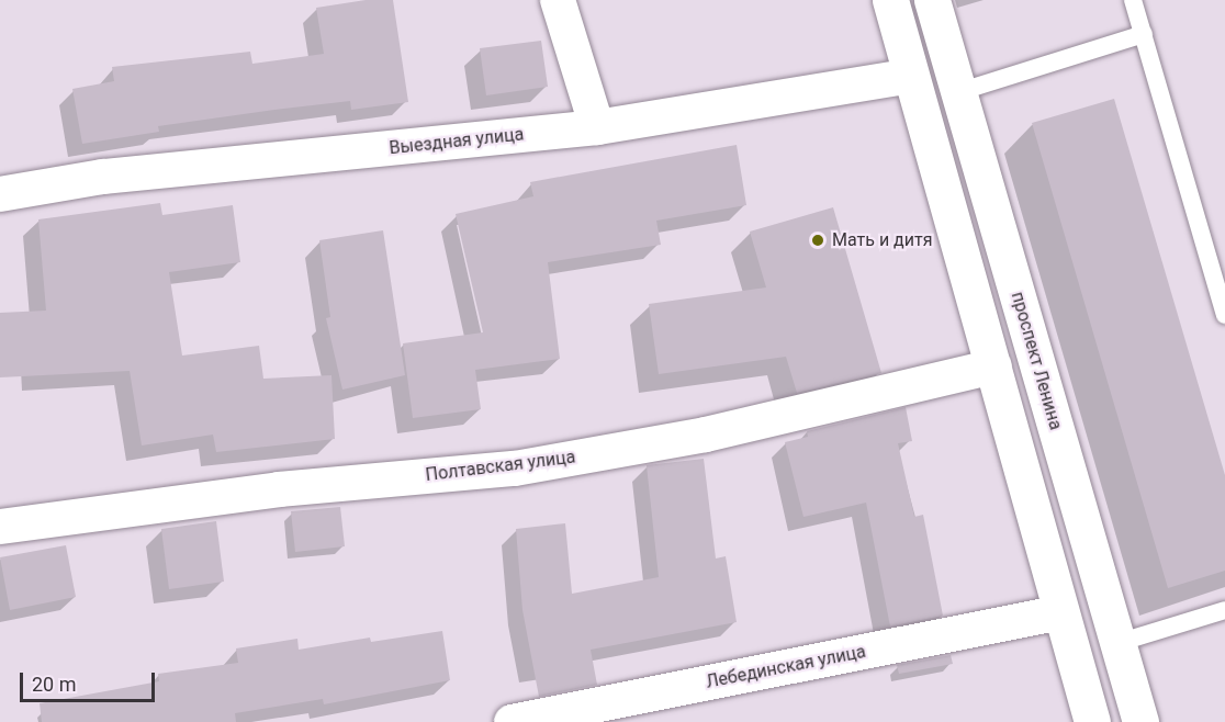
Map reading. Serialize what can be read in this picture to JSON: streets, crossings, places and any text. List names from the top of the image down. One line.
{"streets":{"main road":["проспект Ленина"],"street":["Выездная улица","Полтавская улица","Лебединская улица"]},"places":["Мать и дитя"],"scale_bar":"20 m"}
